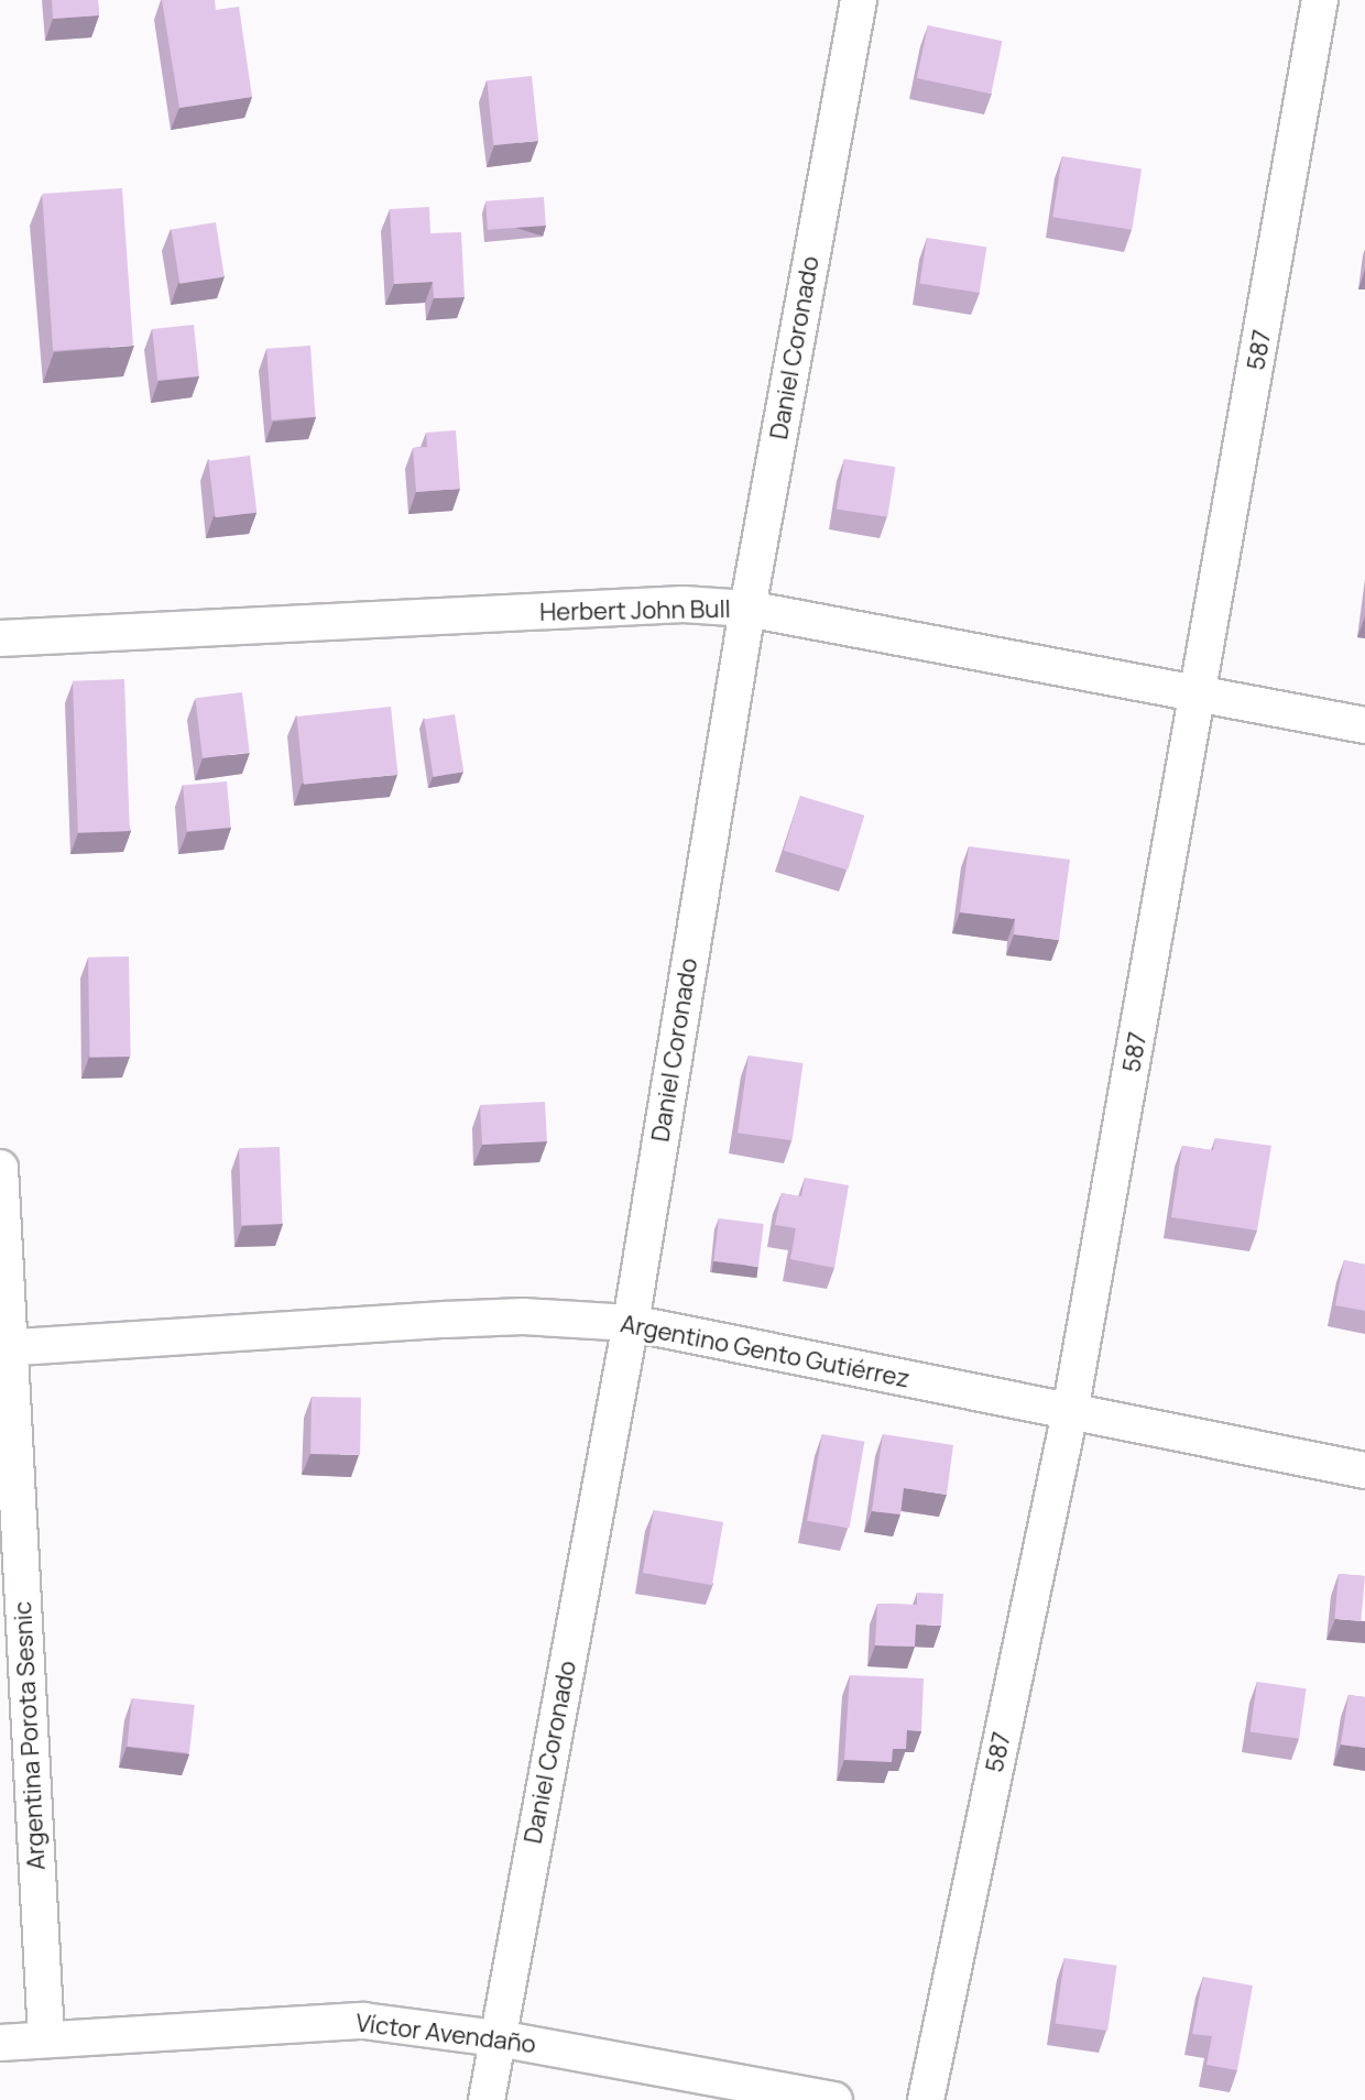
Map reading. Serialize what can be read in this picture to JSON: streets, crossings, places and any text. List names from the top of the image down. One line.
{"streets":{"street":["Daniel Coronado","587","Herbert John Bull","Argentino Gento Gutiérrez","Argentina Porota Sesnic","Víctor Avendaño"]},"crossings":[["Daniel Coronado","Herbert John Bull"],["Daniel Coronado","Argentino Gento Gutiérrez"],["Daniel Coronado","Víctor Avendaño"],["587","Herbert John Bull"],["587","Argentino Gento Gutiérrez"],["Argentino Gento Gutiérrez","Argentina Porota Sesnic"],["Argentina Porota Sesnic","Víctor Avendaño"]]}
